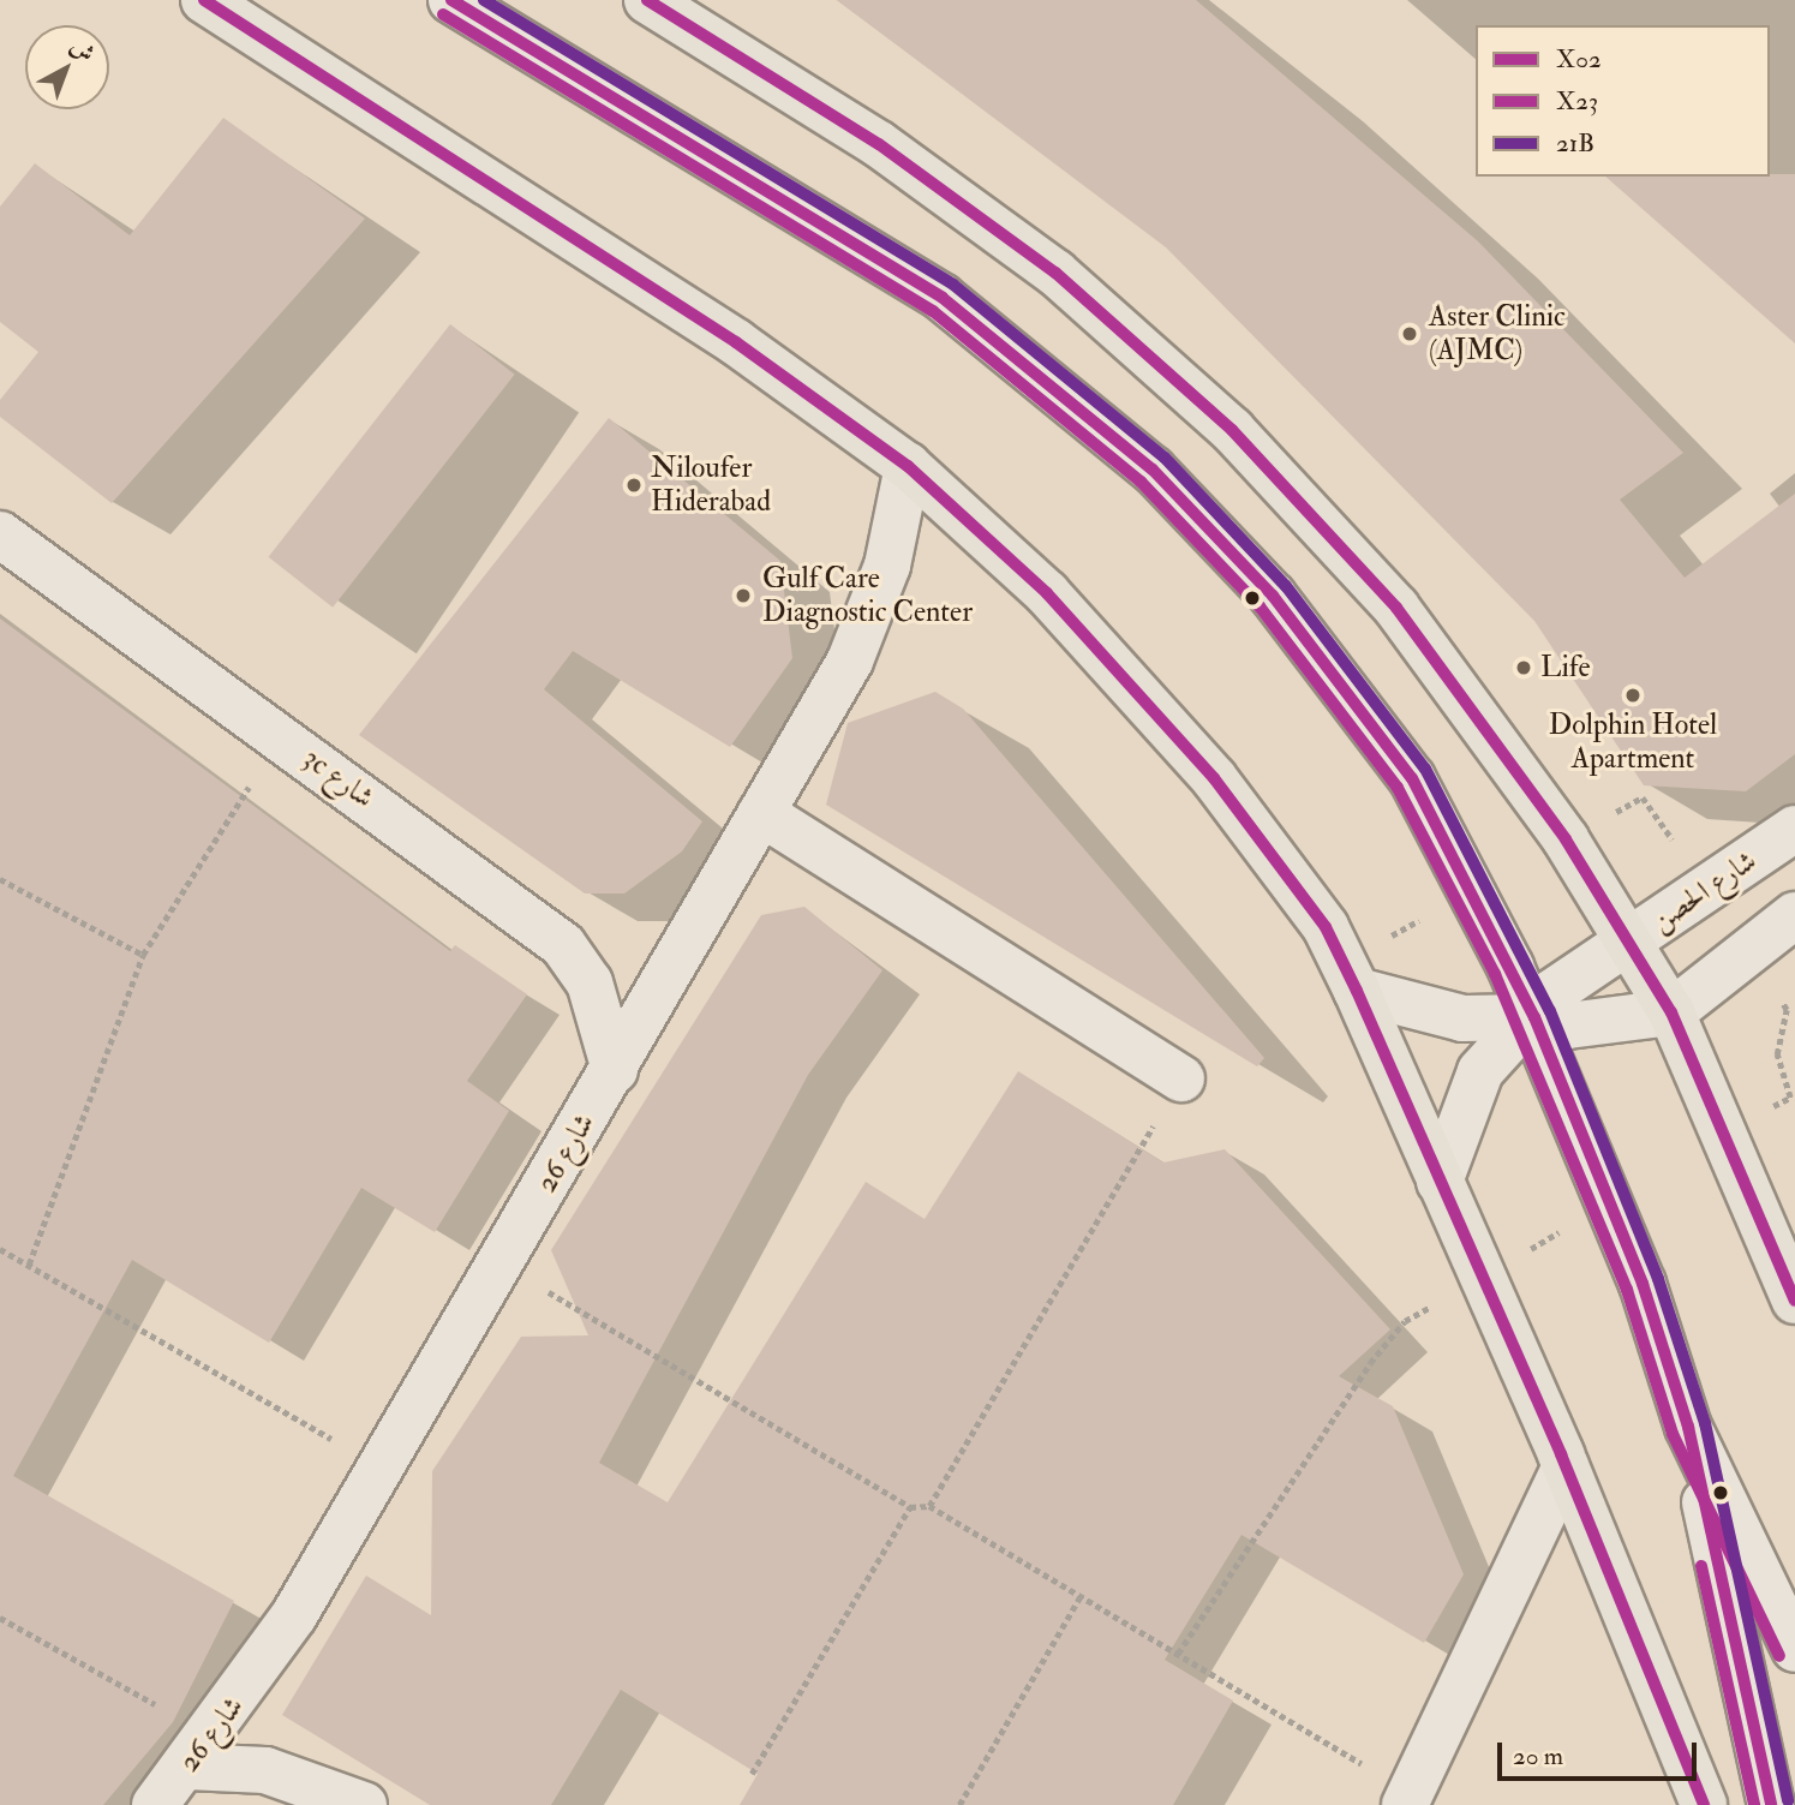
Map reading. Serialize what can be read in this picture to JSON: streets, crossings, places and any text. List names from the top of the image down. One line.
{"streets":{"street":["3c شارع","شارع الحصن","شارع 26"]},"crossings":[["3c شارع","شارع 26"]],"places":["Aster Clinic (AJMC)","Niloufer Hiderabad","Gulf Care Diagnostic Center","Life","Dolphin Hotel Apartment"],"lines":["transit line X02","transit line 21B","transit line X23"],"legend":["X02","X23","21B"],"scale_bar":"20 m","north":"top right"}
